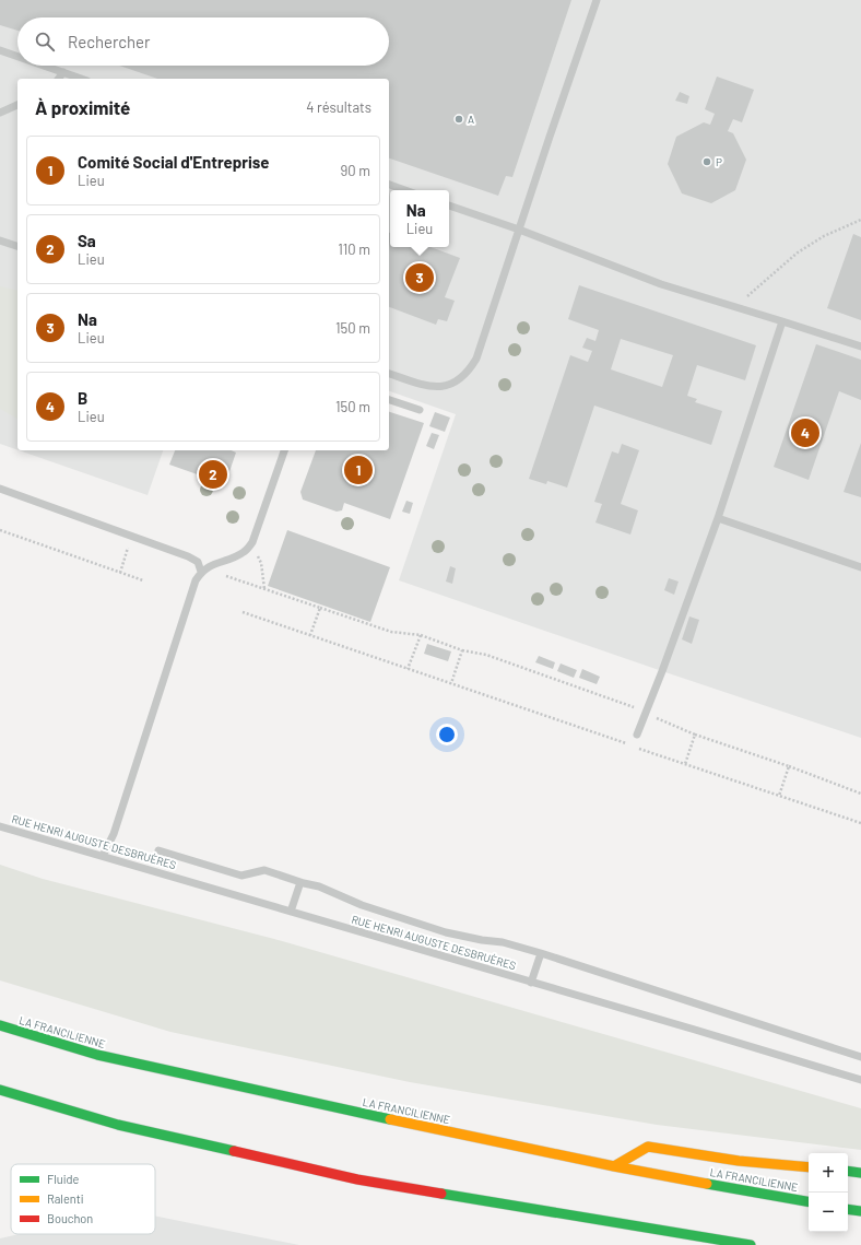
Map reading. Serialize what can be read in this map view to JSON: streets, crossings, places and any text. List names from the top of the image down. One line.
{"streets":{"highway":["LA FRANCILIENNE"],"lane":["RUE HENRI AUGUSTE DESBRUÈRES"]},"places":["A","P"],"legend":["Fluide","Ralenti","Bouchon"],"page":{"search":"Rechercher","heading":["À proximité","4 résultats"],"list":[{"mark":"1","name":"Comité Social d'Entreprise","note":"Lieu","value":"90 m"},{"mark":"2","name":"Sa","note":"Lieu","value":"110 m"},{"mark":"3","name":"Na","note":"Lieu","value":"150 m"},{"mark":"4","name":"B","note":"Lieu","value":"150 m"}],"popup":["Na","Lieu"],"pins":["3","4","1","2"],"map_buttons":["+","−"]}}
